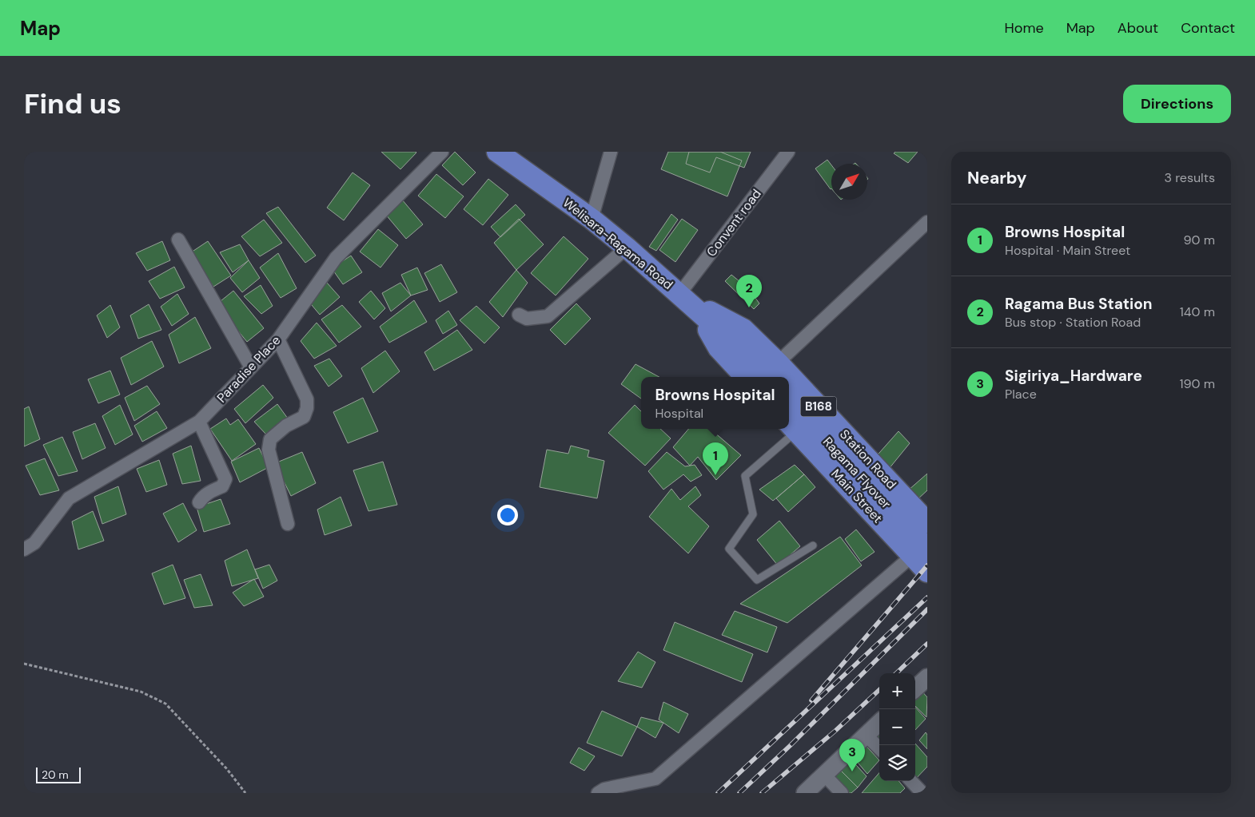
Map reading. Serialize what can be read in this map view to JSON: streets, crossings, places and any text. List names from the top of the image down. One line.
{"streets":{"main road":["Welisara-Ragama Road","B168","Station Road","Ragama Flyover","Main Street"],"street":["Convent road","Paradise Place"]},"crossings":[["Convent road","Welisara-Ragama Road"],["Welisara-Ragama Road","B168"],["Ragama Flyover","Main Street"]],"scale_bar":"20 m","north":"top right","page":{"header":"Map","nav":["Home","Map","About","Contact"],"buttons":"Directions","title":"Find us","heading":["Nearby","3 results"],"list":[{"mark":"1","name":"Browns Hospital","note":"Hospital · Main Street","value":"90 m"},{"mark":"2","name":"Ragama Bus Station","note":"Bus stop · Station Road","value":"140 m"},{"mark":"3","name":"Sigiriya_Hardware","note":"Place","value":"190 m"}],"pins":["2","1","3"],"popup":["Browns Hospital","Hospital"],"map_buttons":["+","−"],"scale":"20 m"}}
